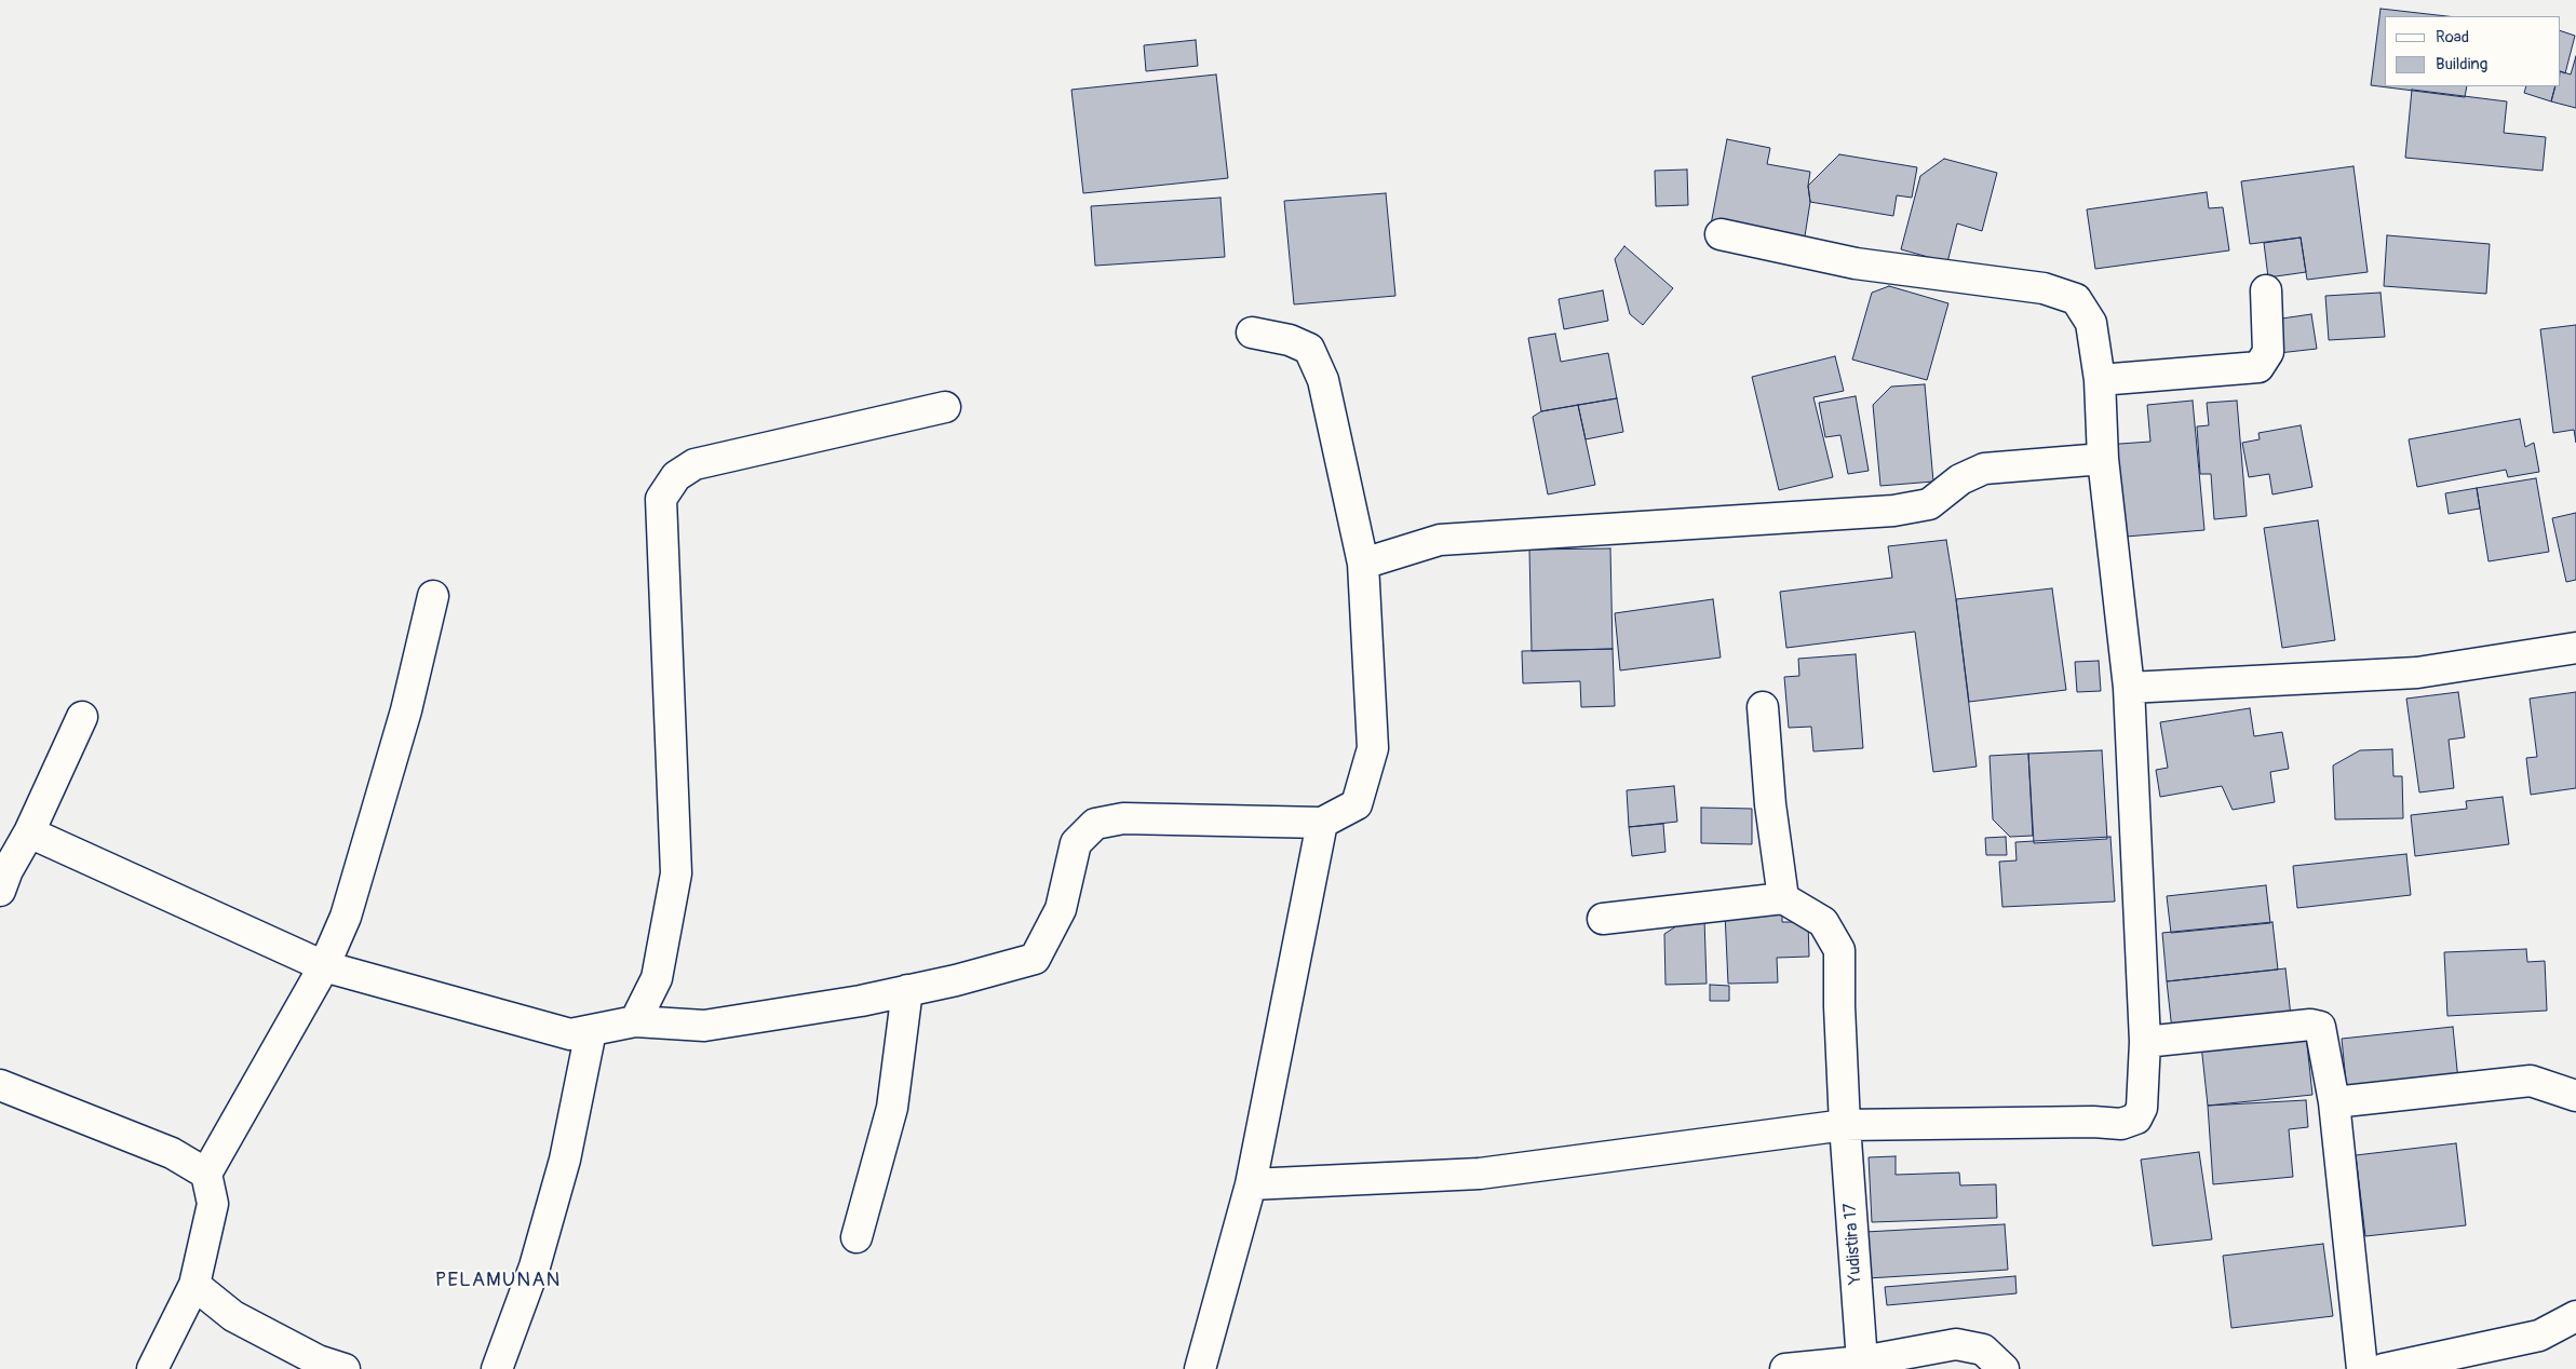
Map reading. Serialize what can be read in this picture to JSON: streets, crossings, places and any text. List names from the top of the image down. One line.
{"streets":{"street":["Yudistira 17"]},"districts":["PELAMUNAN"],"legend":["Road","Building"]}
